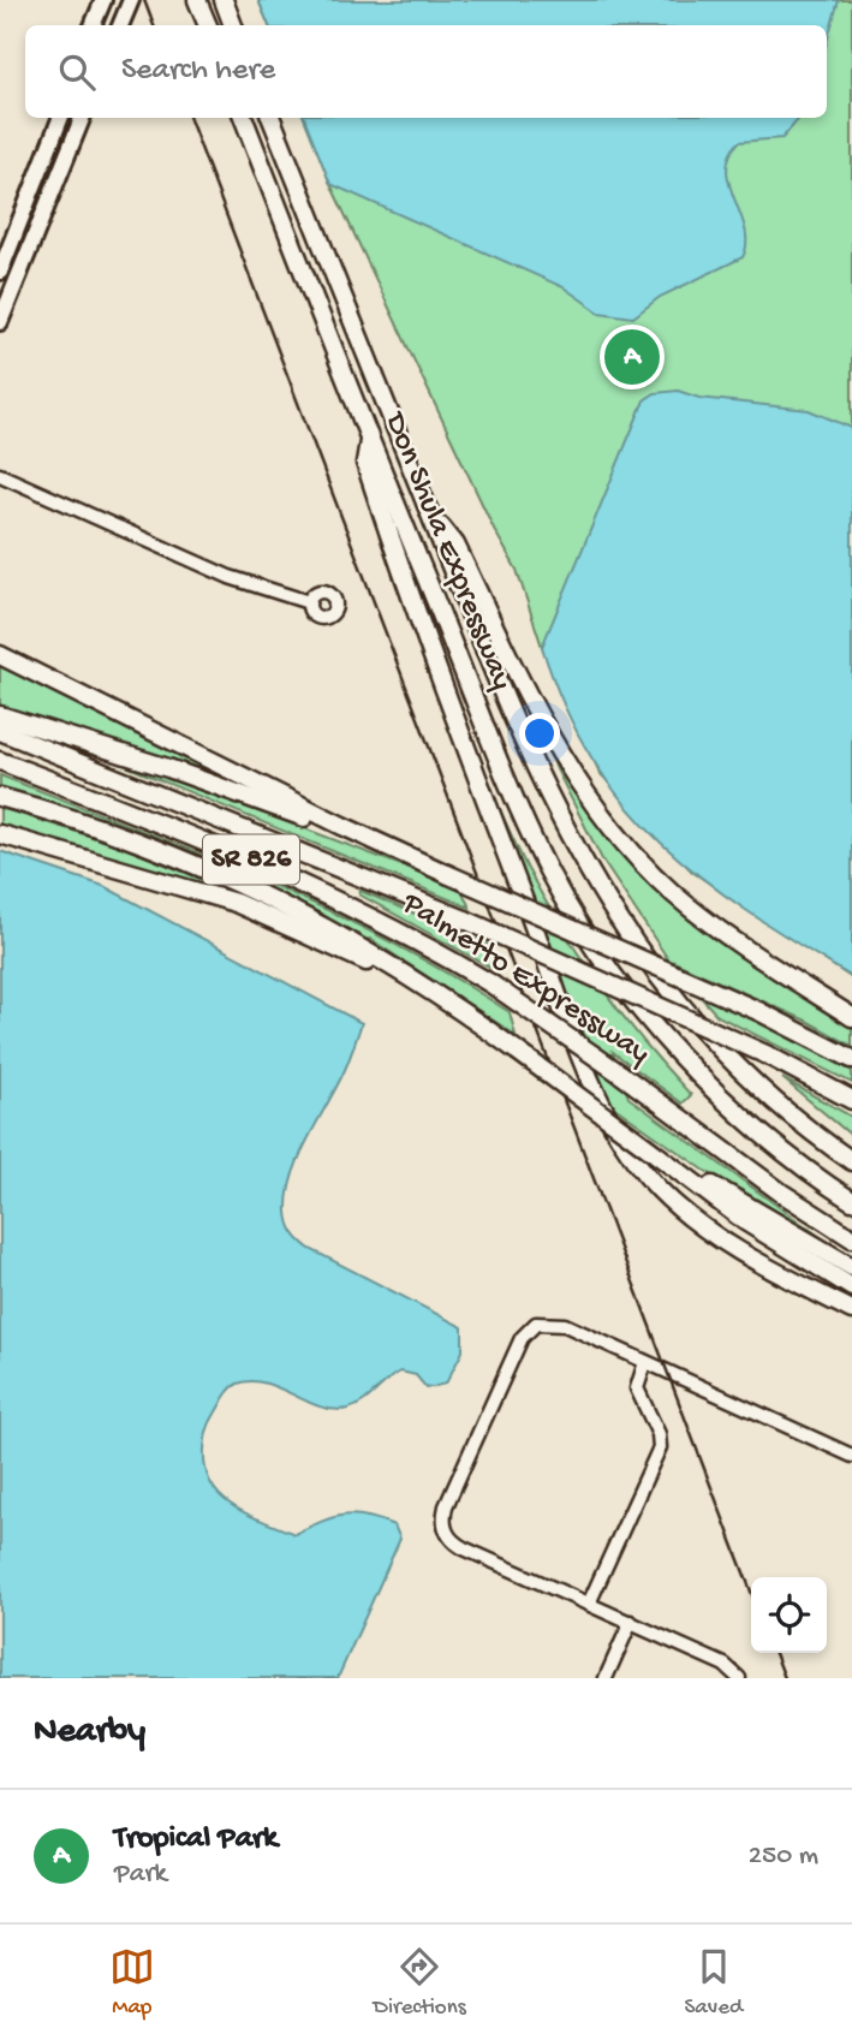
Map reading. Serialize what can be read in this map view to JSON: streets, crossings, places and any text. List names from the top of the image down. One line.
{"streets":{"highway":["Don Shula Expressway","SR 826","Palmetto Expressway"]},"page":{"search":"Search here","pins":"A","heading":"Nearby","list":[{"mark":"A","name":"Tropical Park","note":"Park","value":"250 m"}],"nav":["Map","Directions","Saved"]}}
